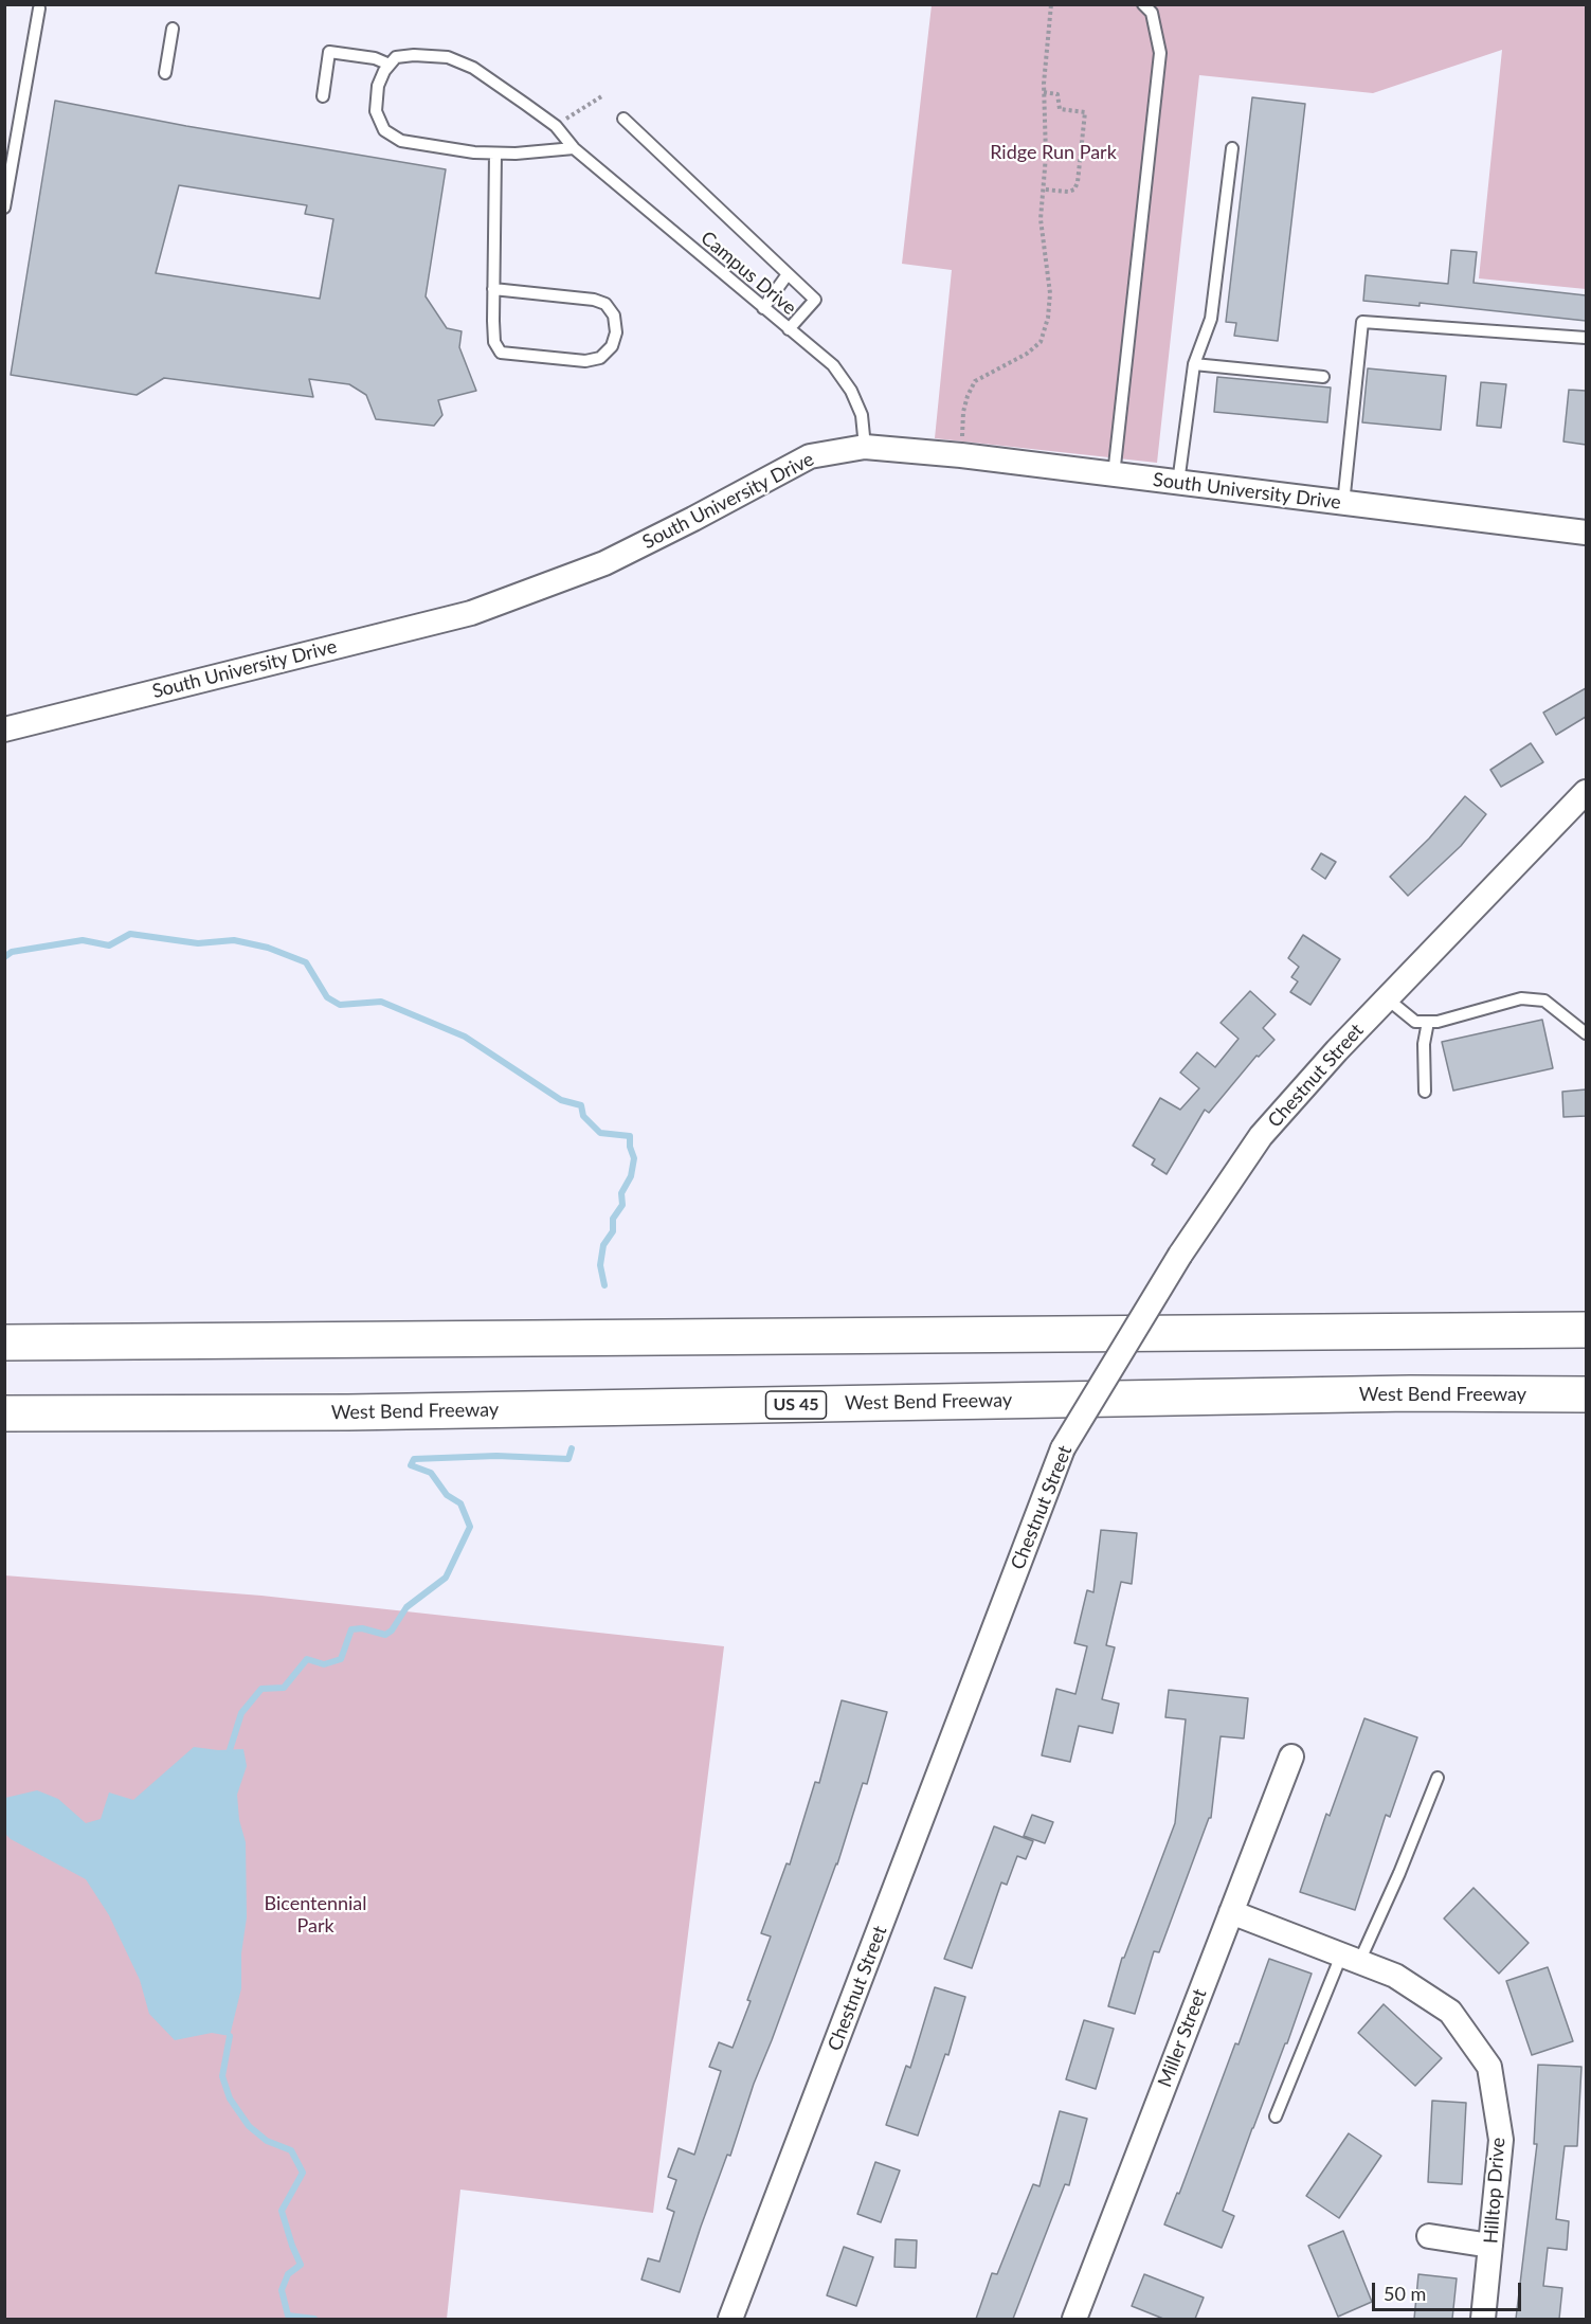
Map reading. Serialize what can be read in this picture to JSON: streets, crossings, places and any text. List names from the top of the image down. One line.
{"streets":{"highway":["West Bend Freeway","US 45"],"street":["South University Drive","Chestnut Street","Miller Street","Hilltop Drive"],"lane":["Campus Drive"]},"crossings":[["Campus Drive","South University Drive"],["Miller Street","Hilltop Drive"]],"parks":["Ridge Run Park","Bicentennial Park"],"scale_bar":"50 m"}
